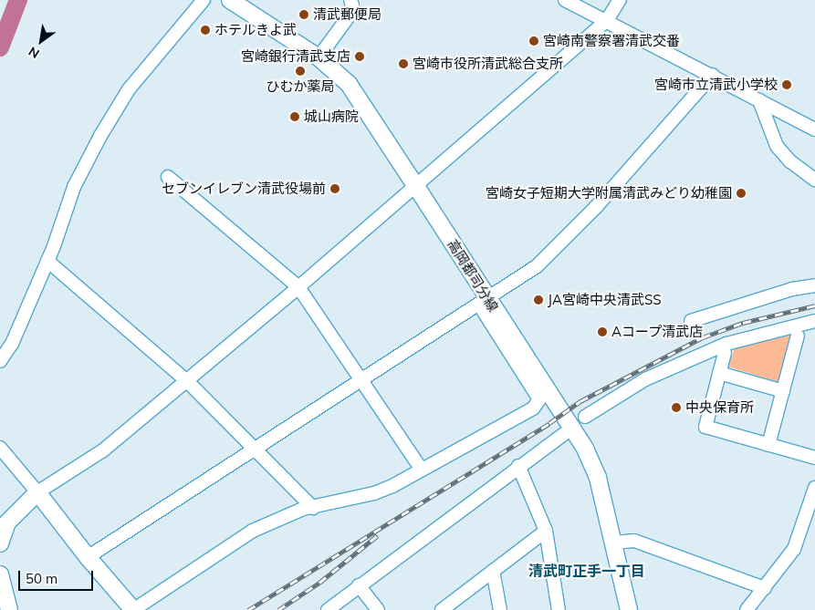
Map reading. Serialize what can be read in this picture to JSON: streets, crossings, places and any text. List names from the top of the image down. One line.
{"streets":{"main road":["高岡都司分線"]},"districts":["清武町正手一丁目"],"places":["清武郵便局","ホテルきよ武","宮崎南警察署清武交番","宮崎銀行清武支店","宮崎市役所清武総合支所","ひむか薬局","宮崎市立清武小学校","城山病院","セブンイレブン清武役場前","宮崎女子短期大学附属清武みどり幼稚園","JA宮崎中央清武SS","Aコープ清武店","中央保育所"],"scale_bar":"50 m","north":"bottom left"}
